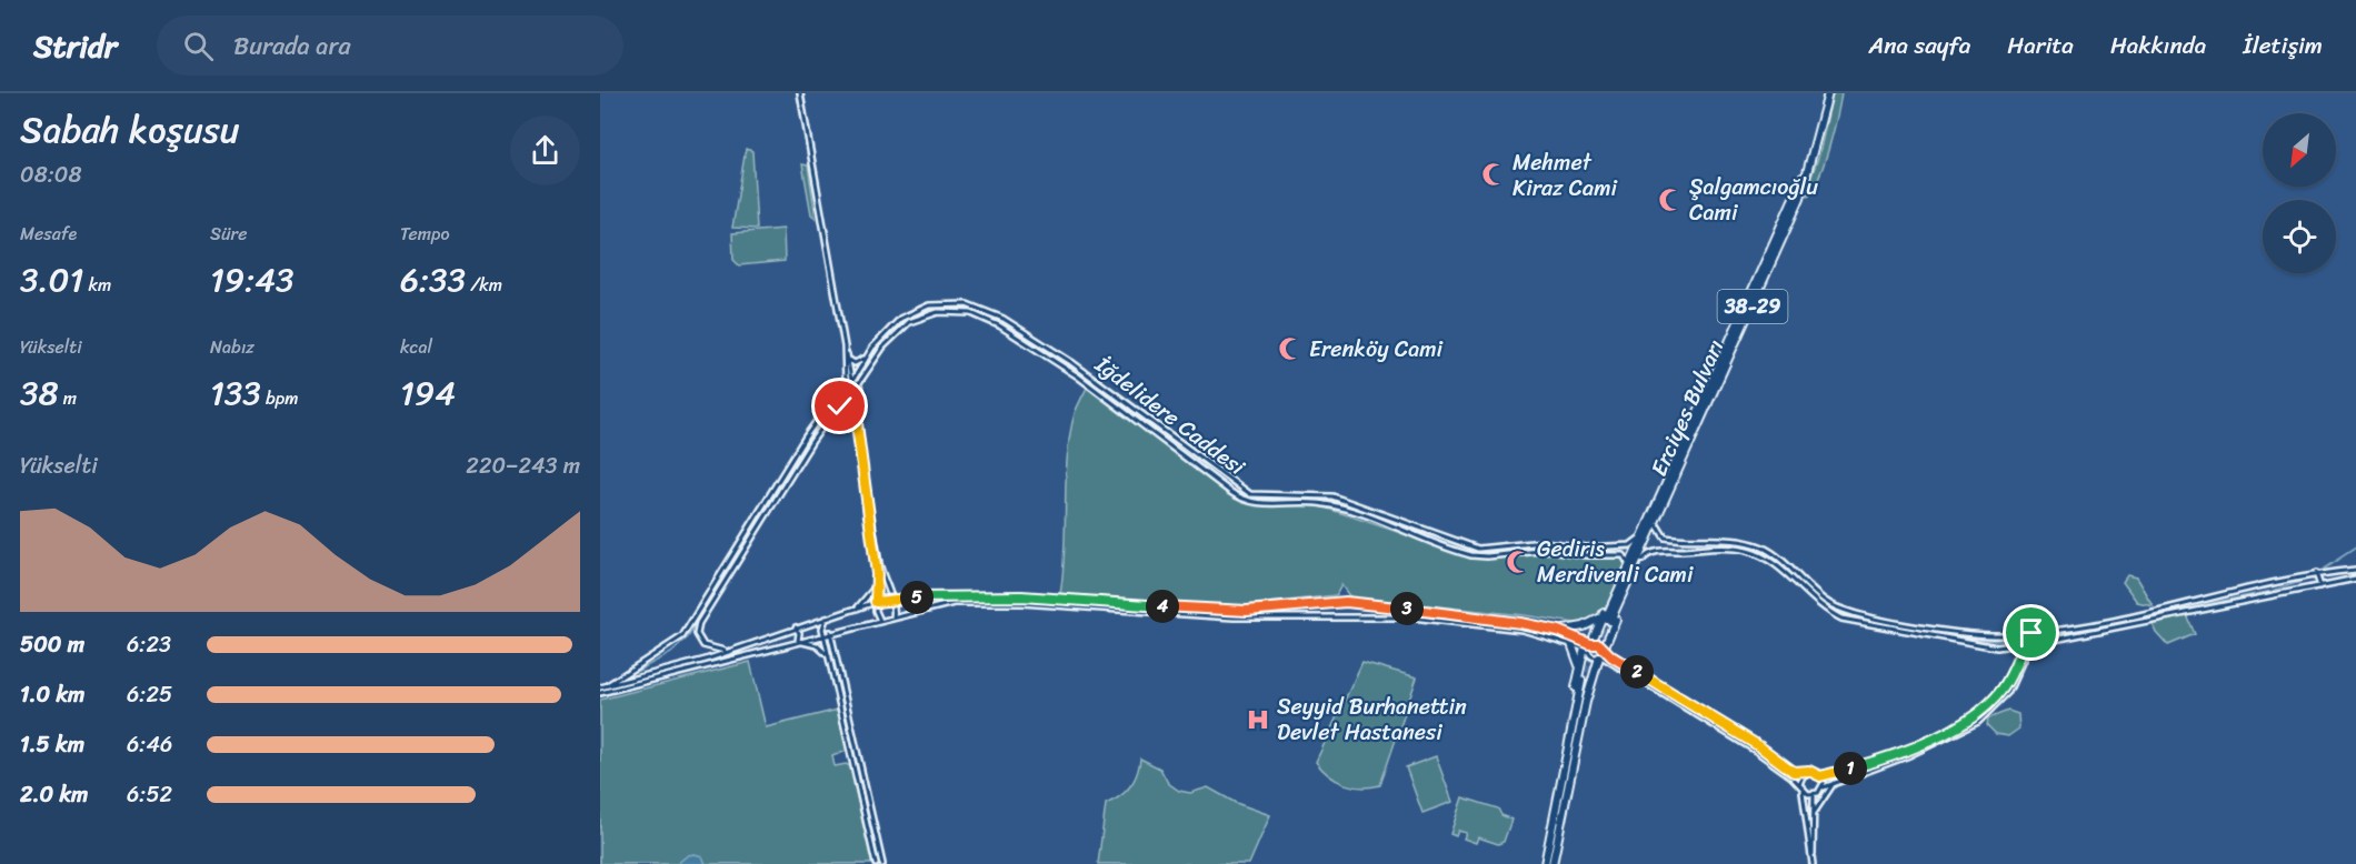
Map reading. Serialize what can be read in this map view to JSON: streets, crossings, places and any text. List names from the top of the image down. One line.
{"streets":{"highway":["38-29","Erciyes Bulvarı"],"street":["İğdelidere Caddesi"]},"places":{"mosque":["Mehmet Kiraz Cami","Şalgamcıoğlu Cami","Erenköy Cami","Gediris Merdivenli Cami"],"hospital":["Seyyid Burhanettin Devlet Hastanesi"]},"north":"bottom left","page":{"header":"Stridr","search":"Burada ara","nav":["Ana sayfa","Harita","Hakkında","İletişim"],"heading":["Sabah koşusu","08:08"],"stats":[["Mesafe","3.01 km"],["Süre","19:43"],["Tempo","6:33 /km"],["Yükselti","38 m"],["Nabız","133 bpm"],["kcal","194"]],"chart":["Yükselti","220–243 m"],"pins":["5","4","3","2","1"],"list":[{"name":"500 m","note":"6:23"},{"name":"1.0 km","note":"6:25"},{"name":"1.5 km","note":"6:46"},{"name":"2.0 km","note":"6:52"}]}}
